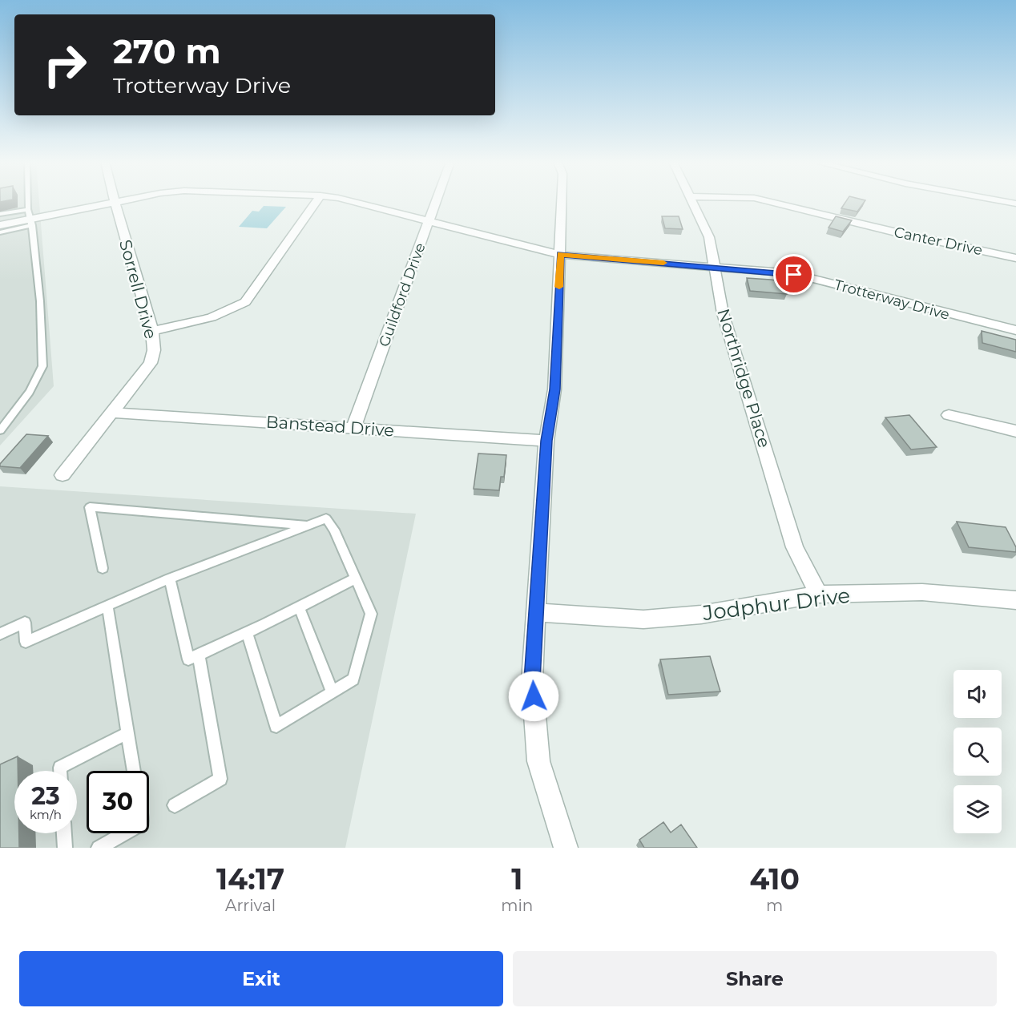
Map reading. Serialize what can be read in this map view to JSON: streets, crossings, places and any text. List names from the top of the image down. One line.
{"streets":{"street":["Canter Drive","Sorrell Drive","Guildford Drive","Trotterway Drive","Northridge Place","Banstead Drive","Jodphur Drive"]},"crossings":[["Sorrell Drive","Trotterway Drive"],["Sorrell Drive","Banstead Drive"],["Guildford Drive","Trotterway Drive"],["Guildford Drive","Banstead Drive"],["Trotterway Drive","Northridge Place"],["Northridge Place","Jodphur Drive"]],"page":{"turn":["270 m","Trotterway Drive"],"speed":"23 km/h","limit":"30","eta":["14:17","Arrival","1","min","410","m"],"buttons":["Exit","Share"]}}
